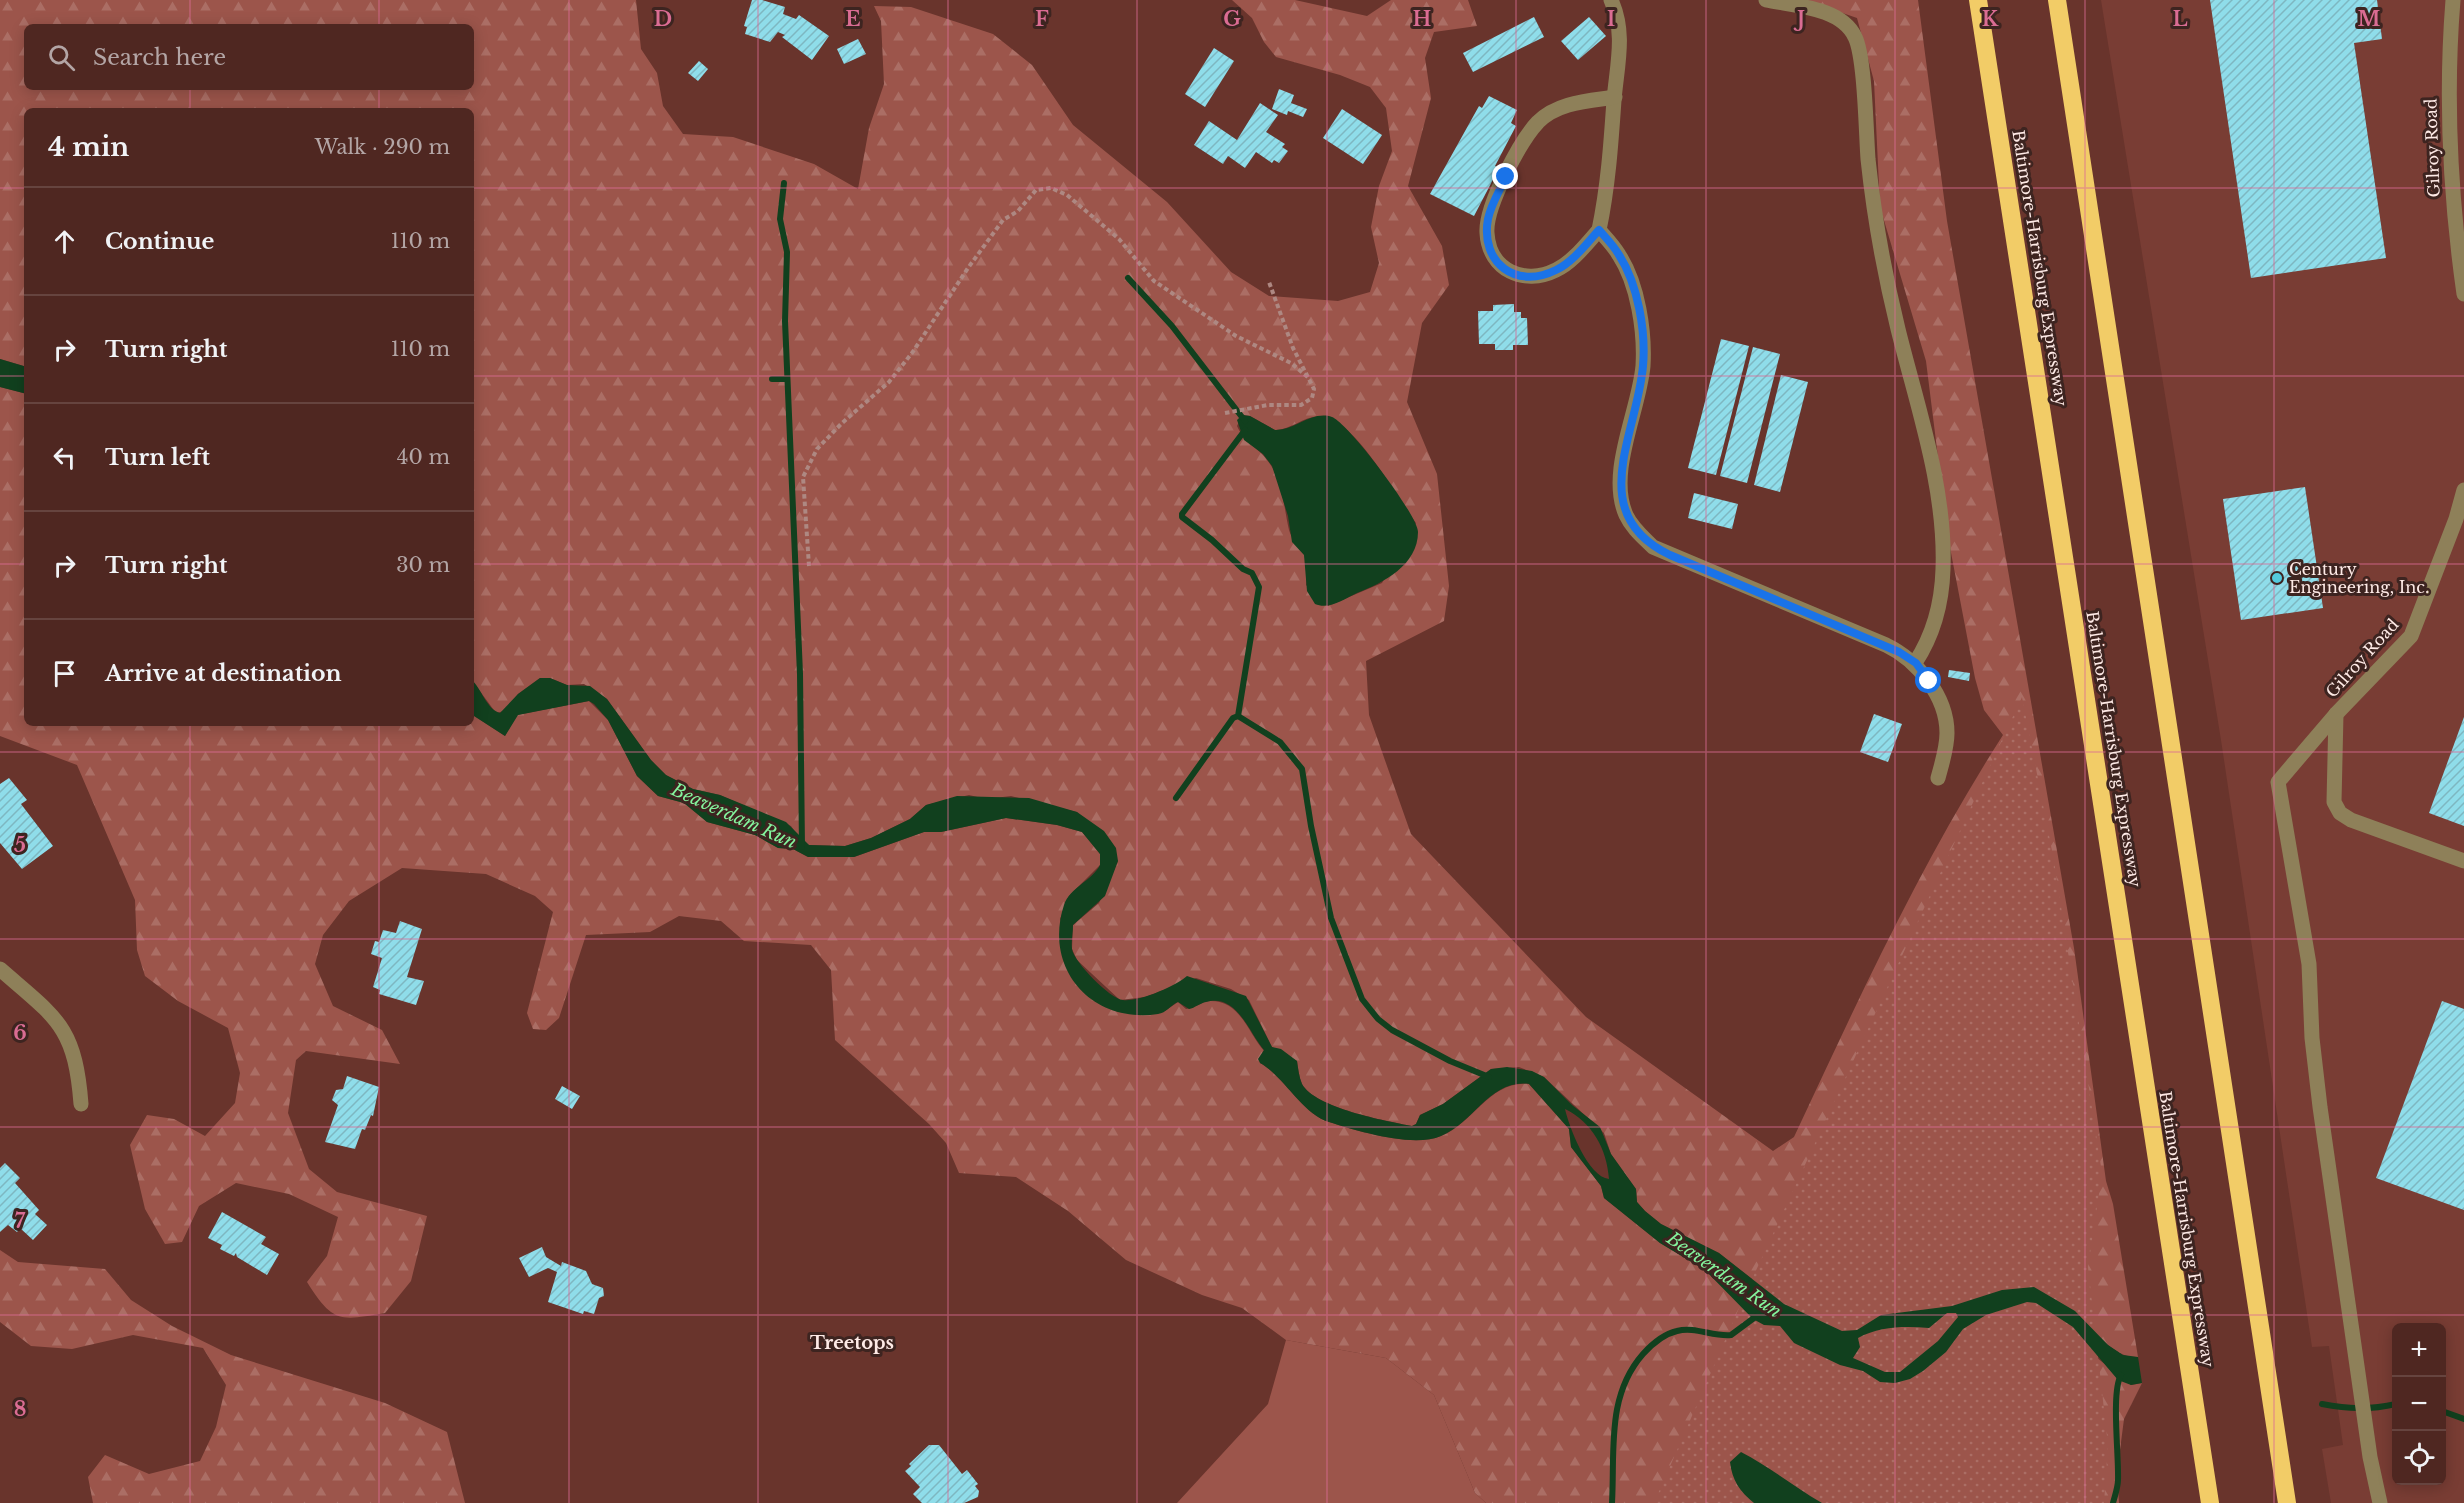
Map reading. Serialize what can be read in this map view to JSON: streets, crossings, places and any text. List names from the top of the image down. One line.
{"streets":{"highway":["Baltimore-Harrisburg Expressway"],"street":["Gilroy Road"]},"districts":["Treetops"],"water":["Beaverdam Run"],"places":["Century Engineering, Inc."],"page":{"search":"Search here","heading":["4 min","Walk · 290 m"],"list":[["Continue","110 m"],["Turn right","110 m"],["Turn left","40 m"],["Turn right","30 m"],"Arrive at destination"],"map_buttons":["+","−"]},"grid":{"columns":["D","E","F","G","H","I","J","K","L","M"],"rows":["5","6","7","8"]}}
